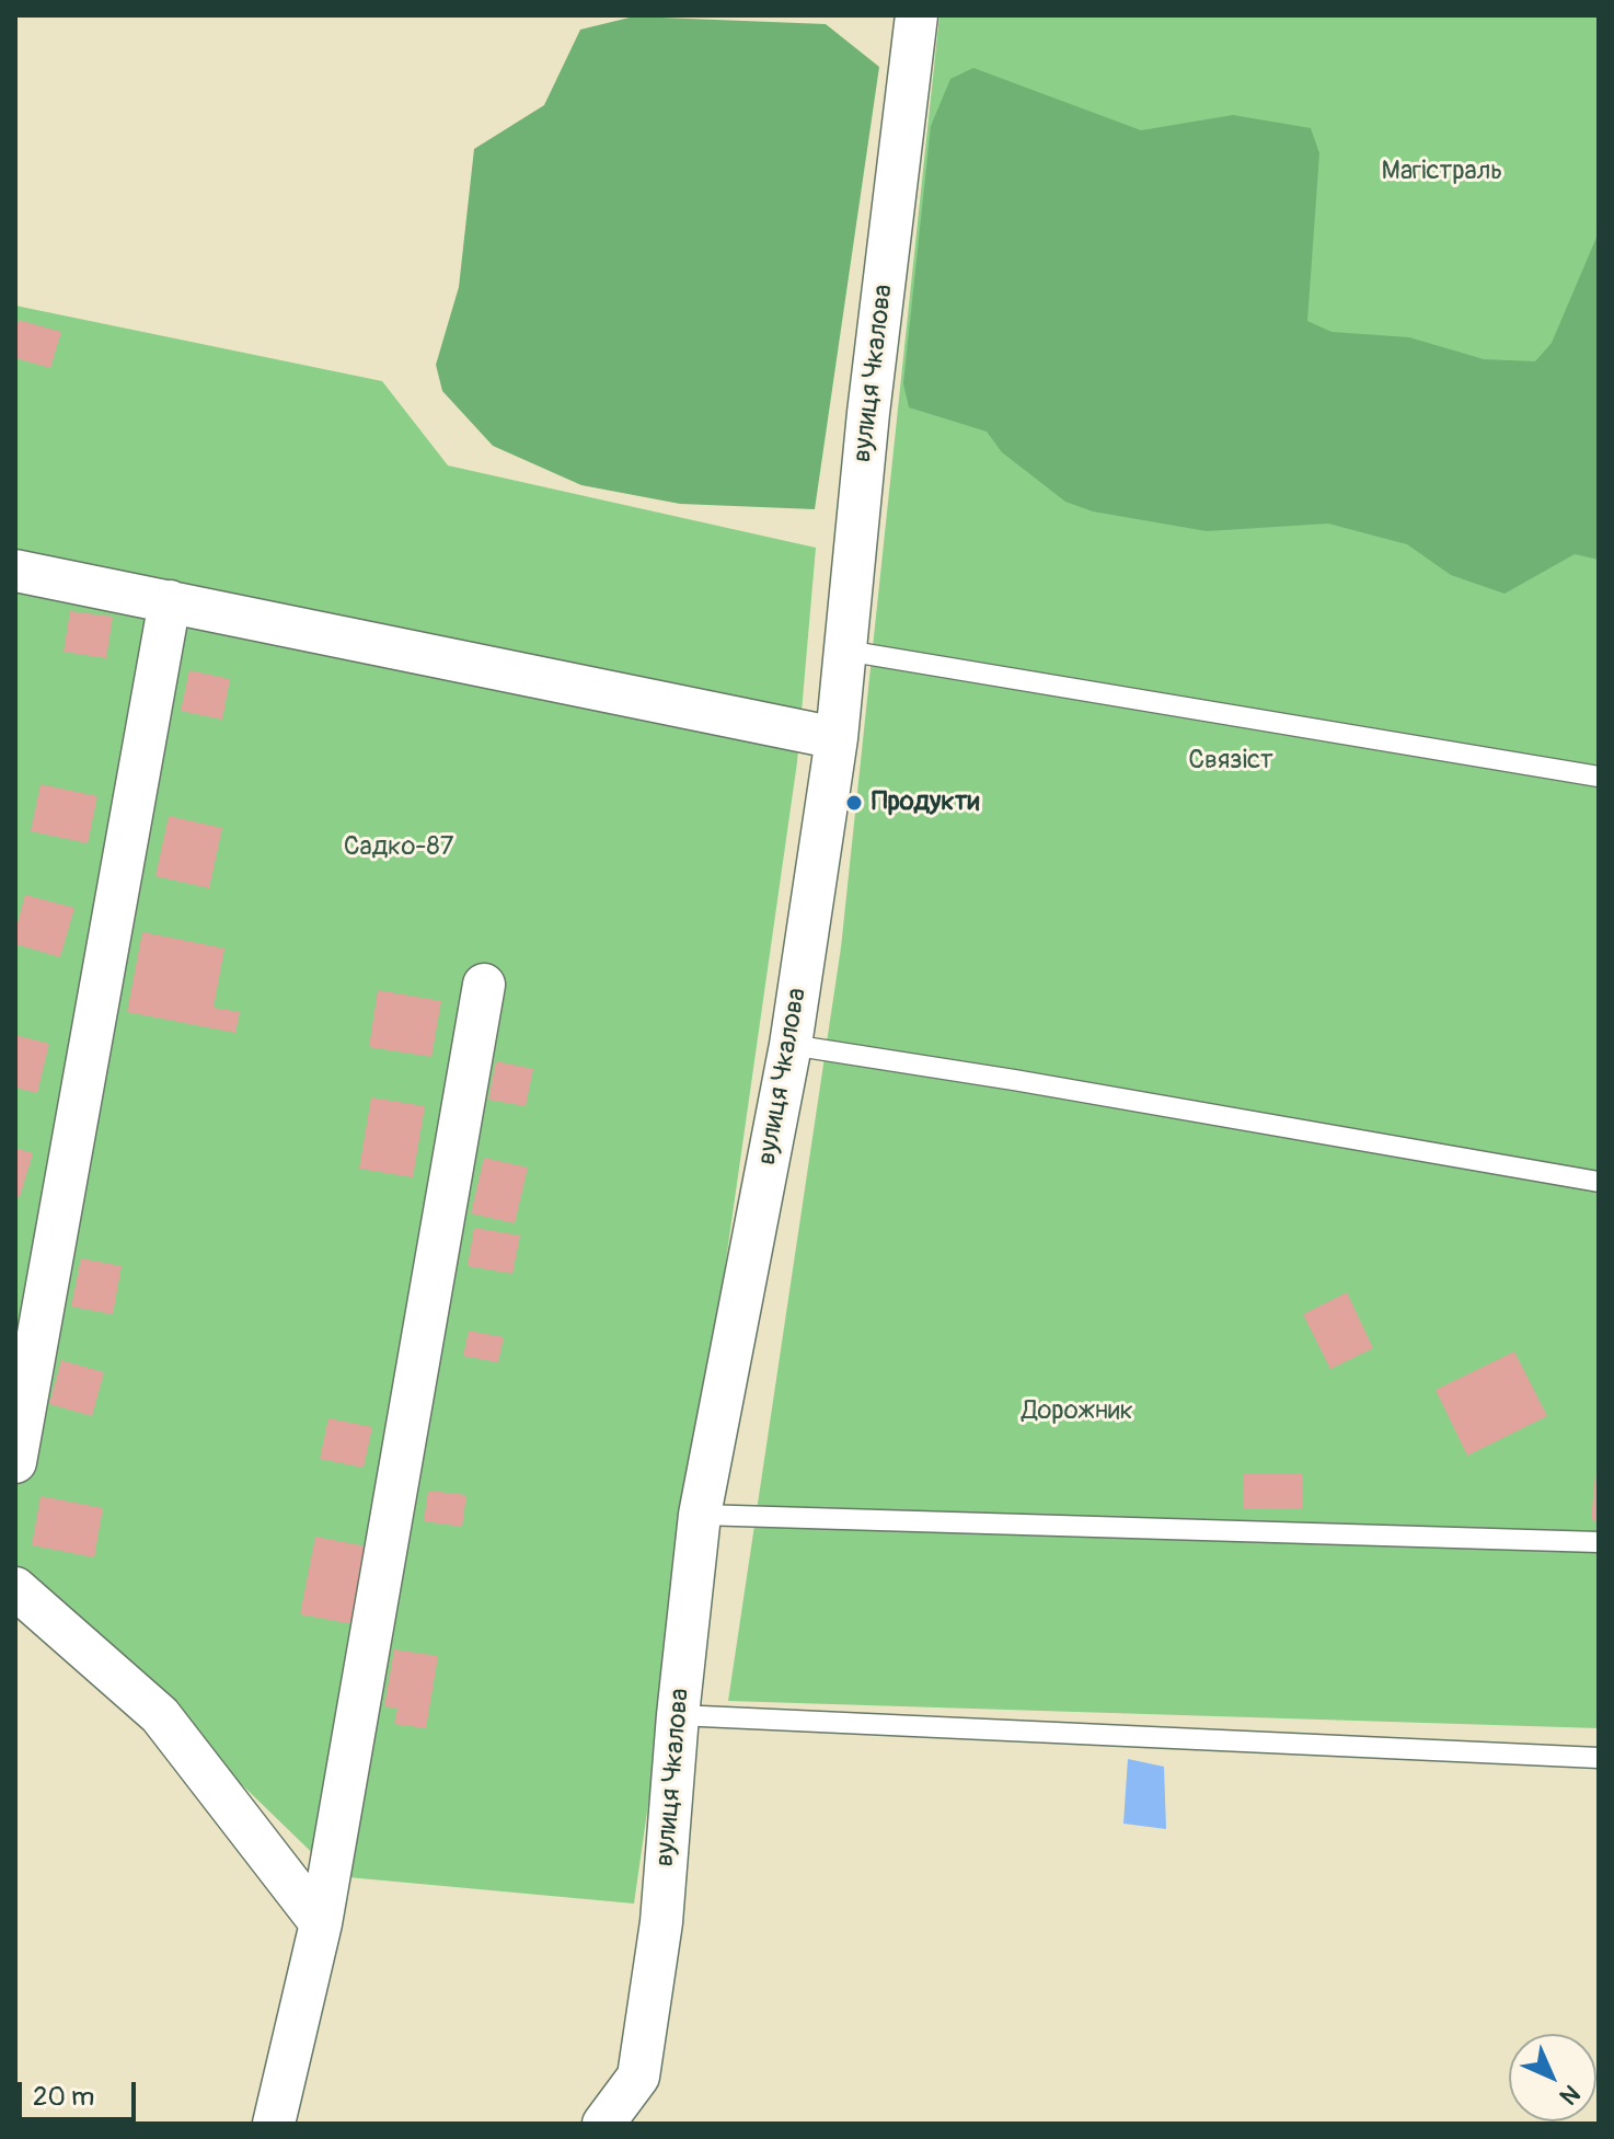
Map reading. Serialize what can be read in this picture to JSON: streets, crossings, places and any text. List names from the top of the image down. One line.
{"streets":{"street":["вулиця Чкалова"]},"parks":["Магістраль","Связіст","Садко-87","Дорожник"],"places":["Продукти"],"scale_bar":"20 m","north":"bottom right"}
